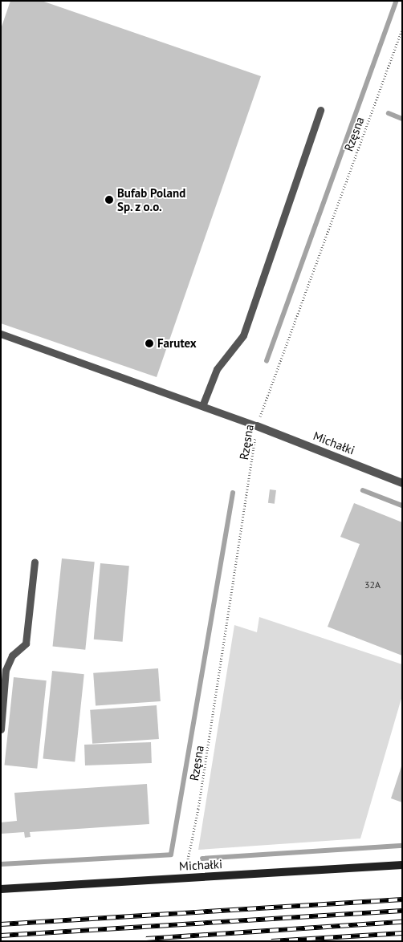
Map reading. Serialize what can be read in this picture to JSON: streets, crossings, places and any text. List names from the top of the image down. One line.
{"streets":{"street":["Michałki"],"path":["Rzęsna"]},"crossings":[["Rzęsna","Michałki"]],"places":["Bufab Poland Sp. z o.o.","Farutex"],"house_numbers":["32A"]}
